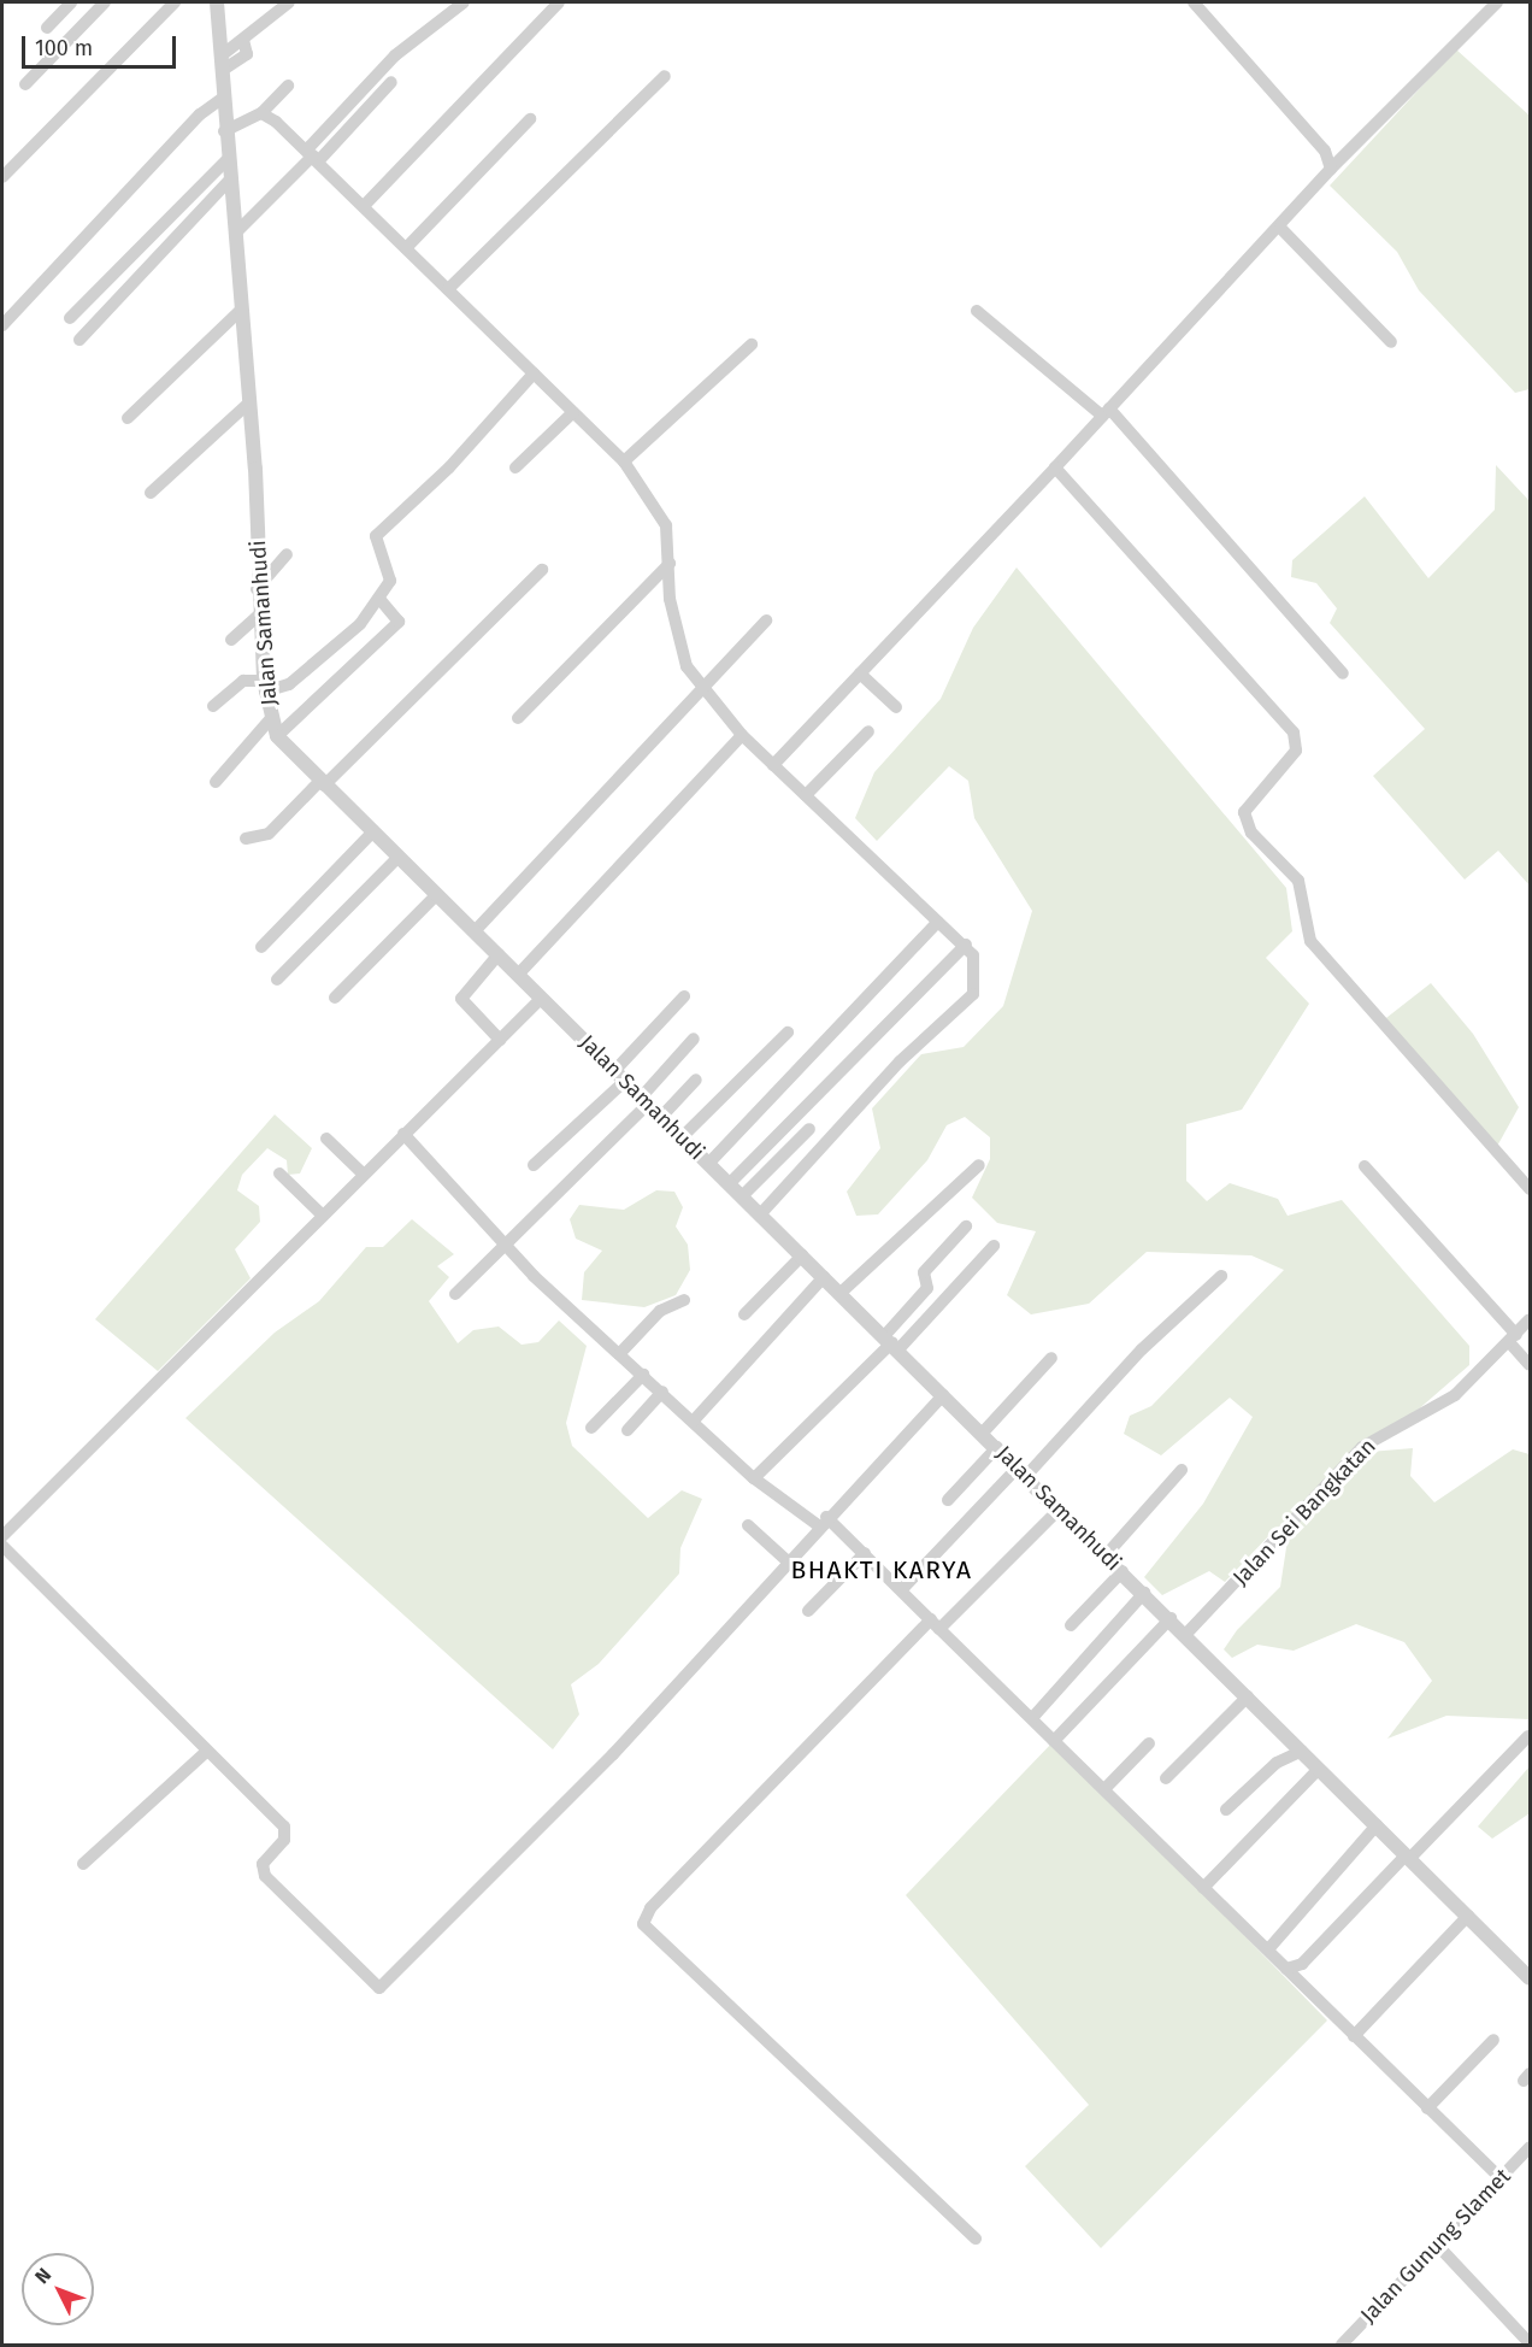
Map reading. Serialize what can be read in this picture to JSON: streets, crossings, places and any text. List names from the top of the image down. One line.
{"streets":{"street":["Jalan Samanhudi","Jalan Sei Bangkatan","Jalan Gunung Slamet"]},"crossings":[["Jalan Samanhudi","Jalan Sei Bangkatan"]],"districts":["BHAKTI KARYA"],"scale_bar":"100 m","north":"top left"}
